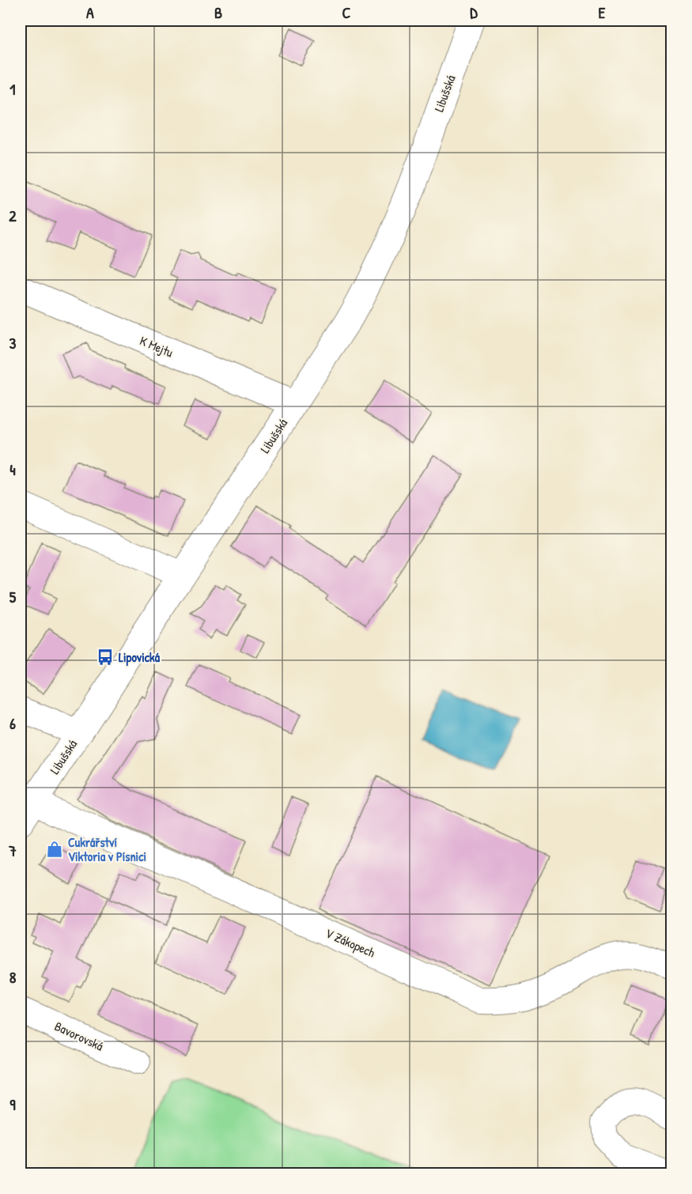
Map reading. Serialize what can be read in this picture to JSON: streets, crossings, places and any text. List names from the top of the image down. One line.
{"streets":{"street":["Libušská","K Mejtu","V Zákopech","Bavorovská"]},"crossings":[["Libušská","K Mejtu"],["Libušská","V Zákopech"]],"places":{"bus stop":["Lipovická"],"shop":["Cukrářství Viktoria v Písnici"]},"grid":{"columns":["A","B","C","D","E"],"rows":["1","2","3","4","5","6","7","8","9"]}}
